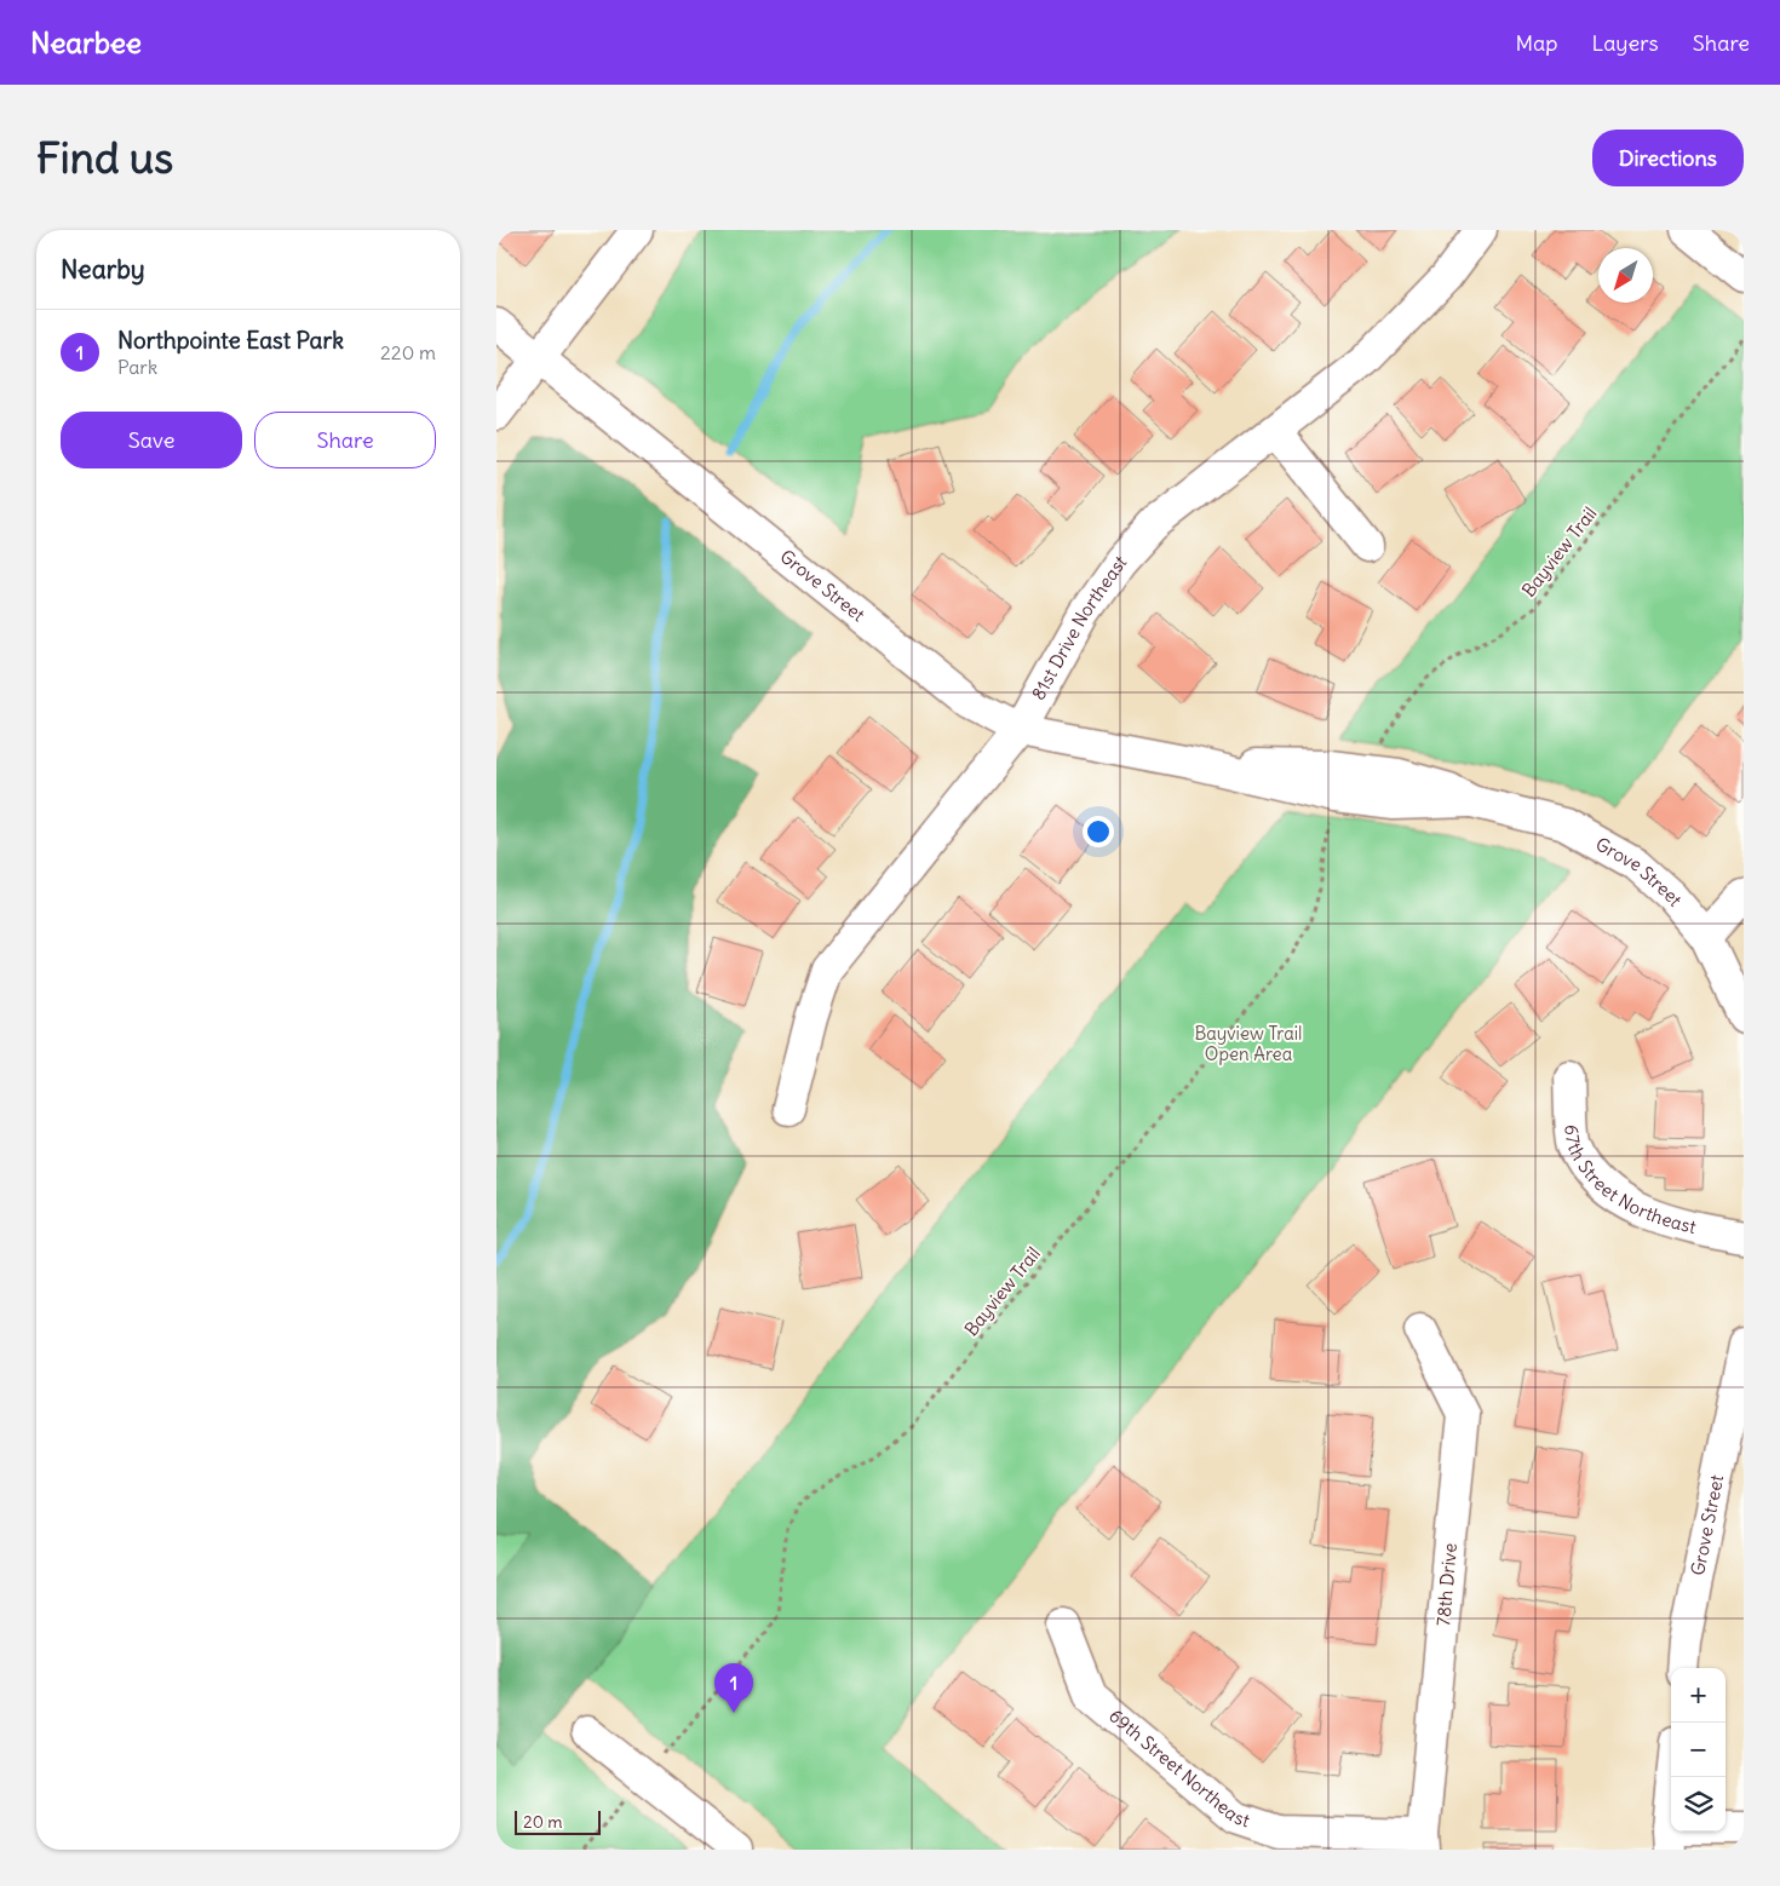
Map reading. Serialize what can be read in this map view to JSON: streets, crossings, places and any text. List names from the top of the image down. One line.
{"streets":{"street":["Grove Street","81st Drive Northeast","67th Street Northeast","78th Drive","69th Street Northeast"],"path":["Bayview Trail"]},"crossings":[["Grove Street","81st Drive Northeast"],["78th Drive","69th Street Northeast"]],"parks":["Bayview Trail Open Area"],"scale_bar":"20 m","north":"bottom left","page":{"header":"Nearbee","nav":["Map","Layers","Share"],"buttons":["Directions",["Save","Share"]],"title":"Find us","heading":"Nearby","list":[{"mark":"1","name":"Northpointe East Park","note":"Park","value":"220 m"}],"pins":"1","map_buttons":["+","−"],"scale":"20 m"}}
